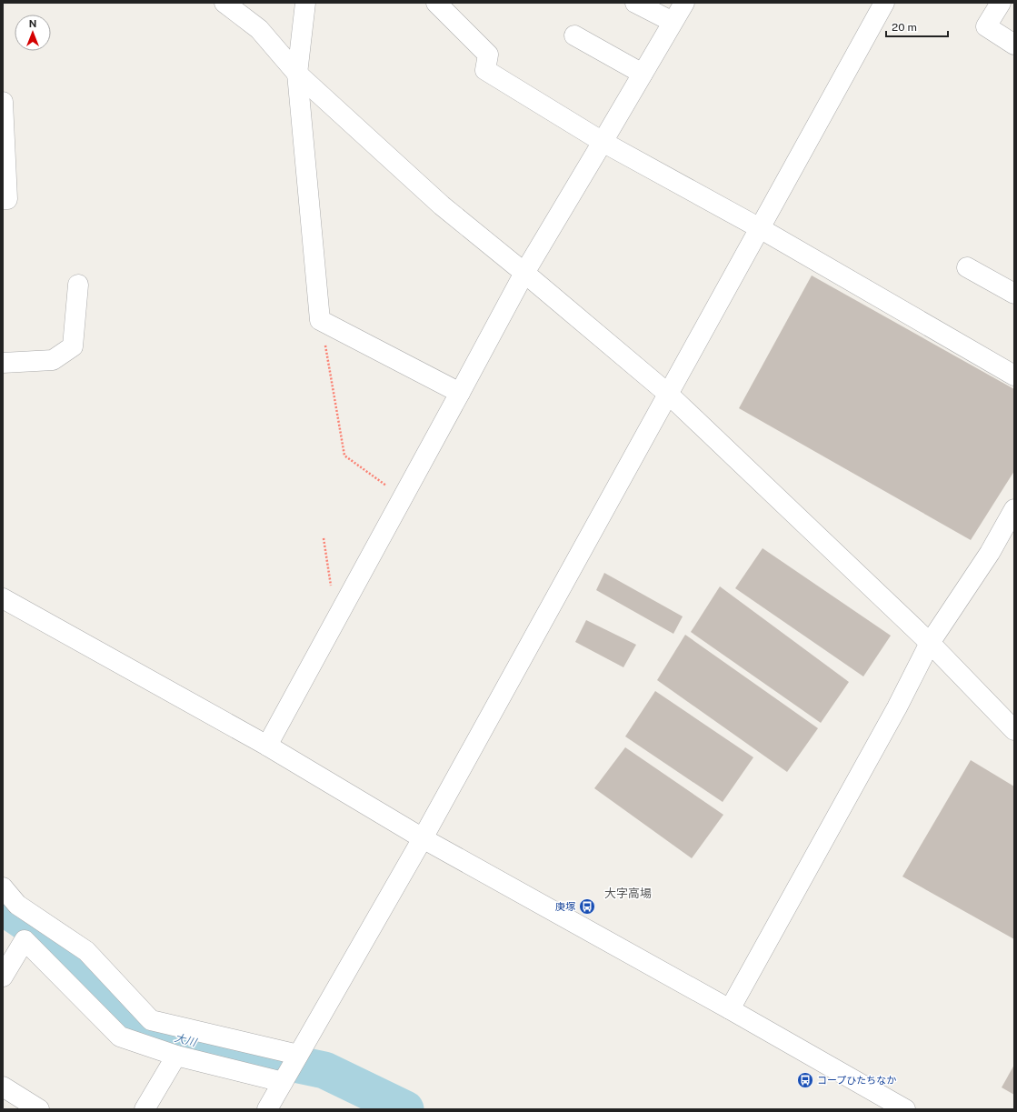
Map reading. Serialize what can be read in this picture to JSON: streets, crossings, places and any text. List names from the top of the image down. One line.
{"districts":["大字高場"],"water":["大川"],"places":{"bus stop":["庚塚","コープひたちなか"]},"scale_bar":"20 m","north":"top"}
